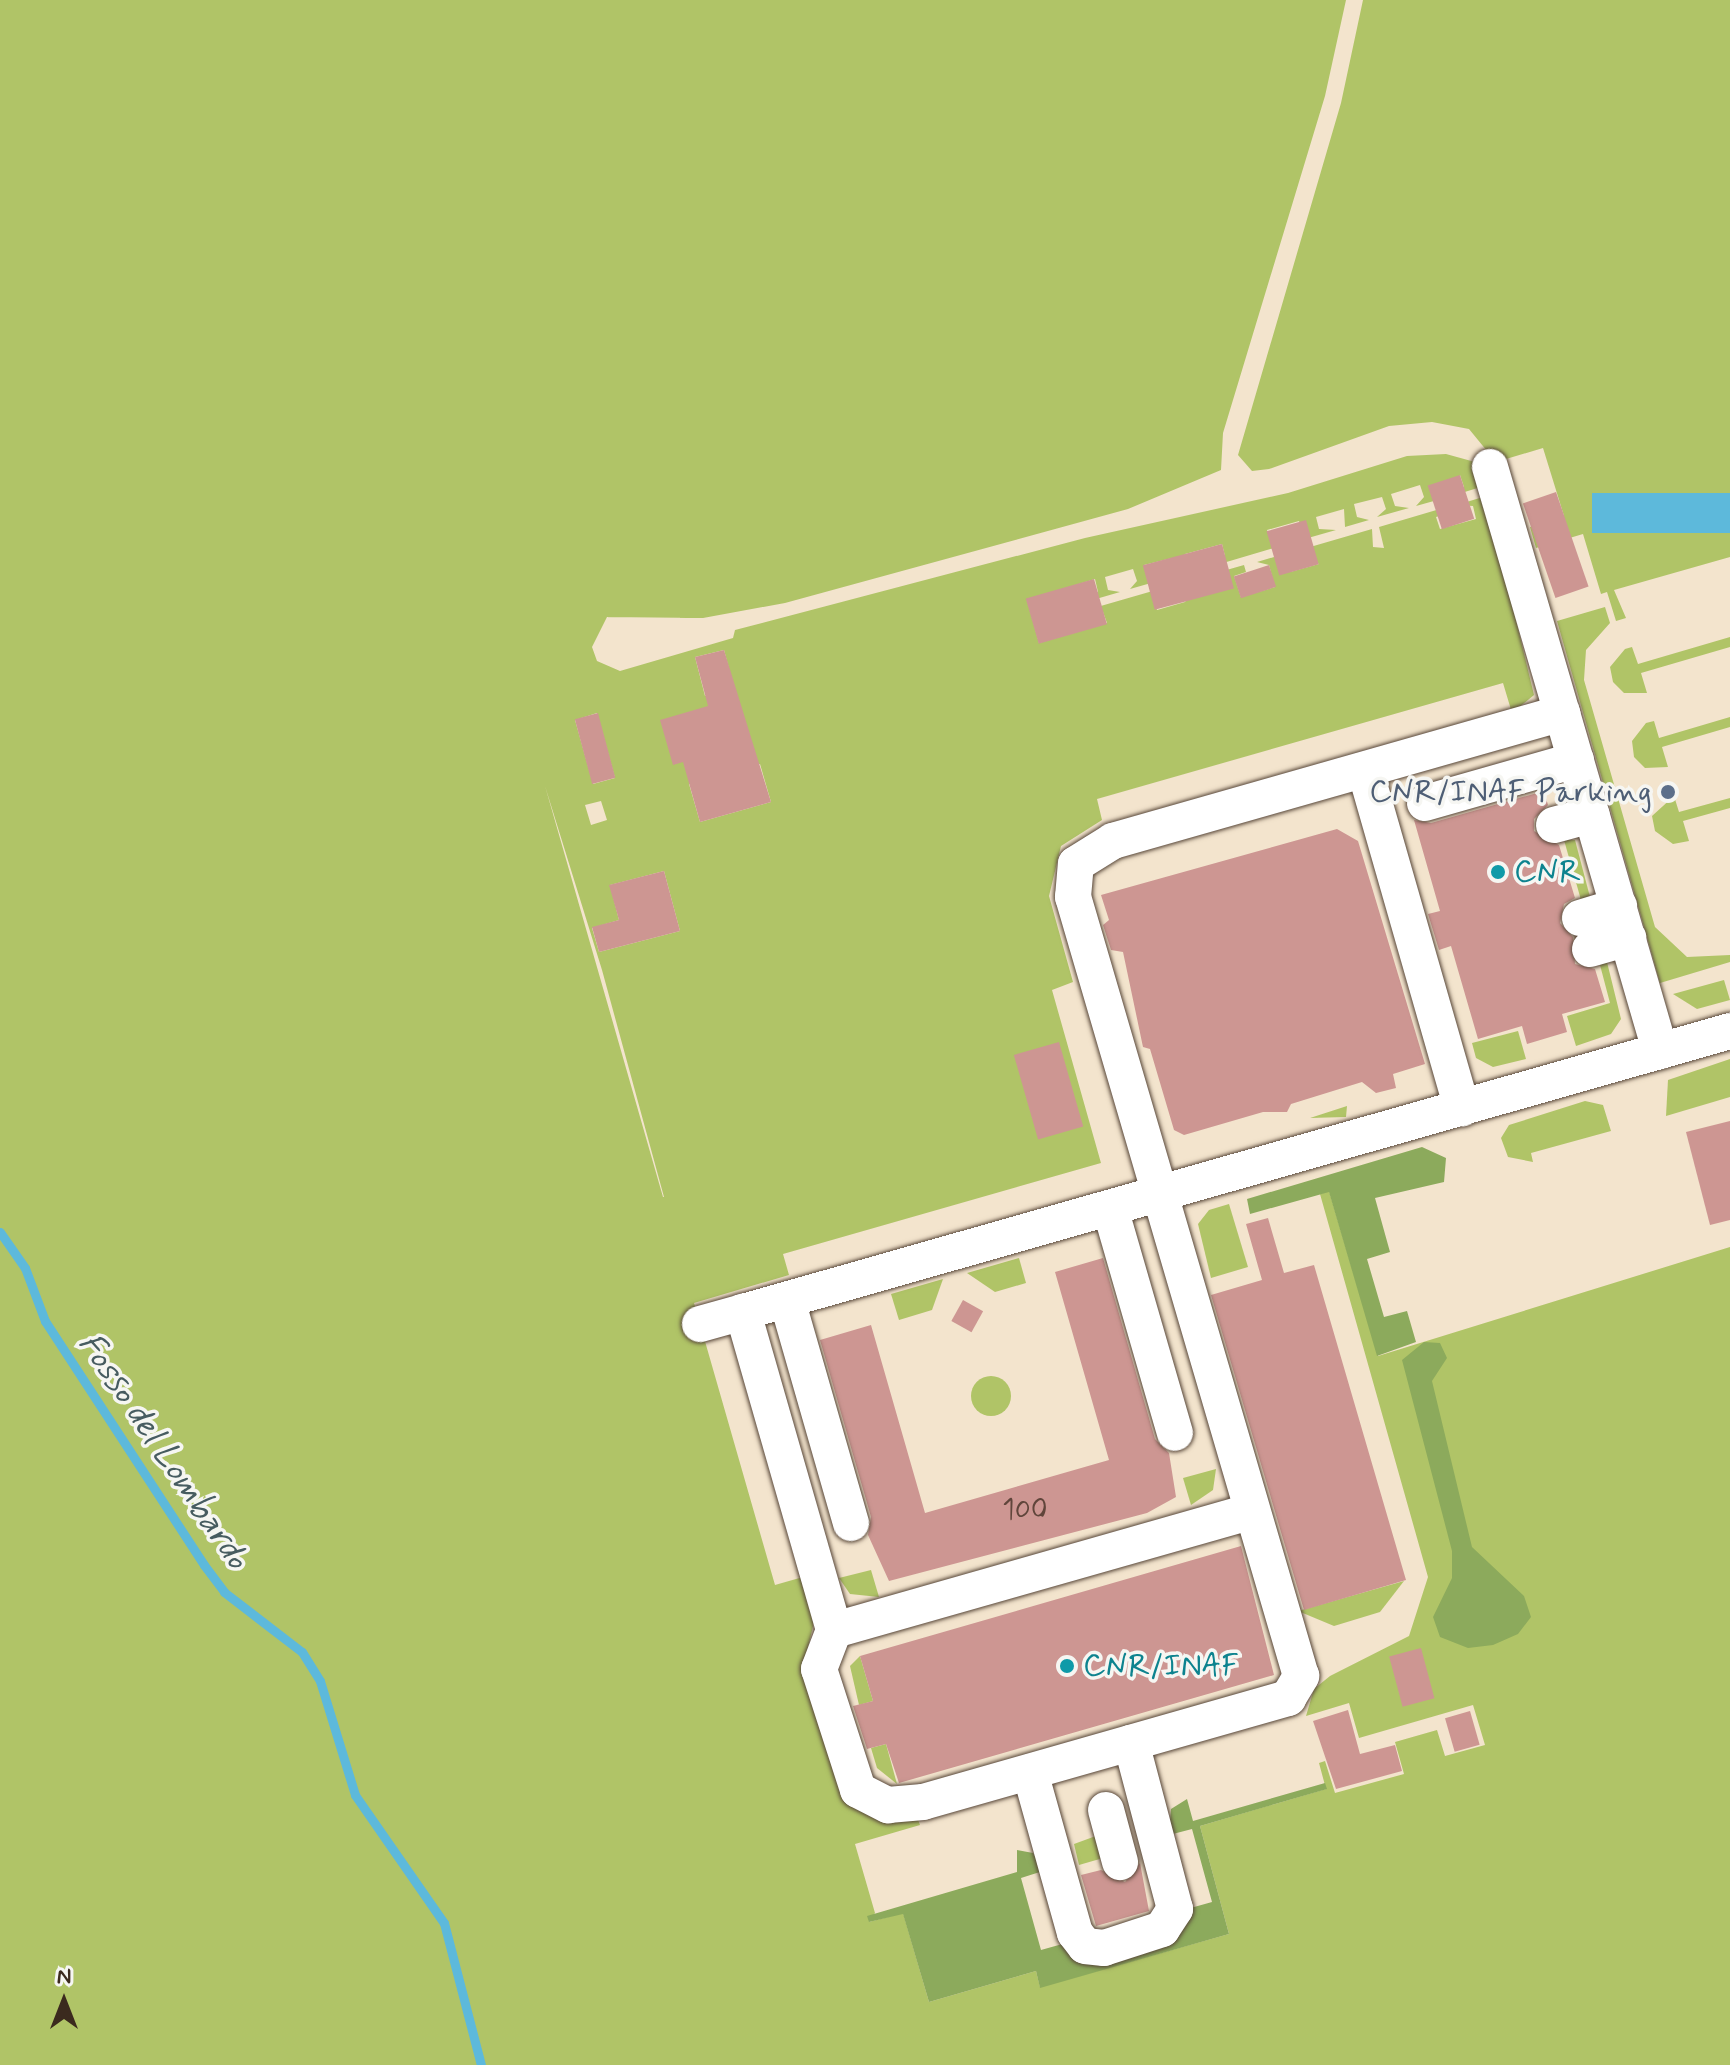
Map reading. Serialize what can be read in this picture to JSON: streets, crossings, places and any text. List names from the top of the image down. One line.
{"water":["Fosso del Lombardo"],"places":["CNR/INAF Parking","CNR","CNR/INAF"],"house_numbers":["100"],"north":"top"}
